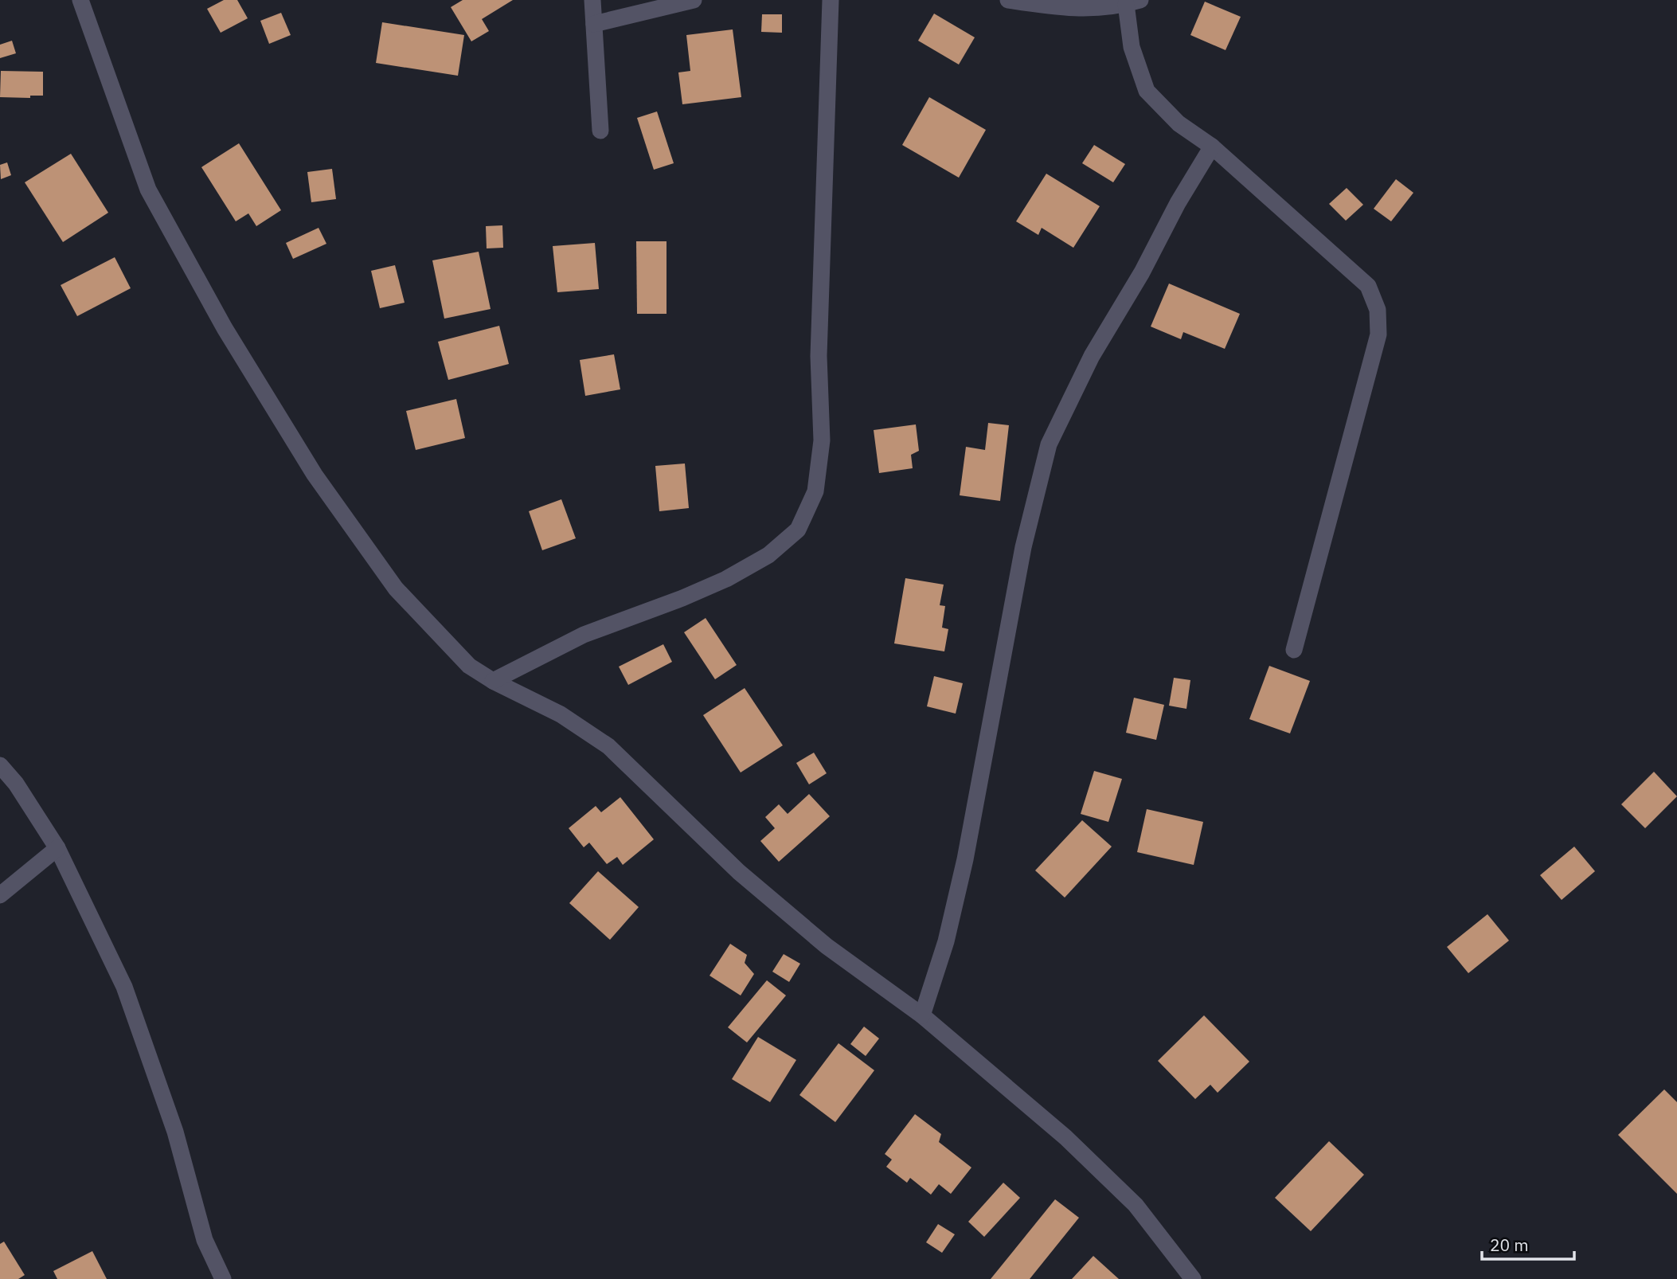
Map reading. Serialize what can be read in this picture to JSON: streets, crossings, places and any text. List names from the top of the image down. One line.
{"scale_bar":"20 m"}
